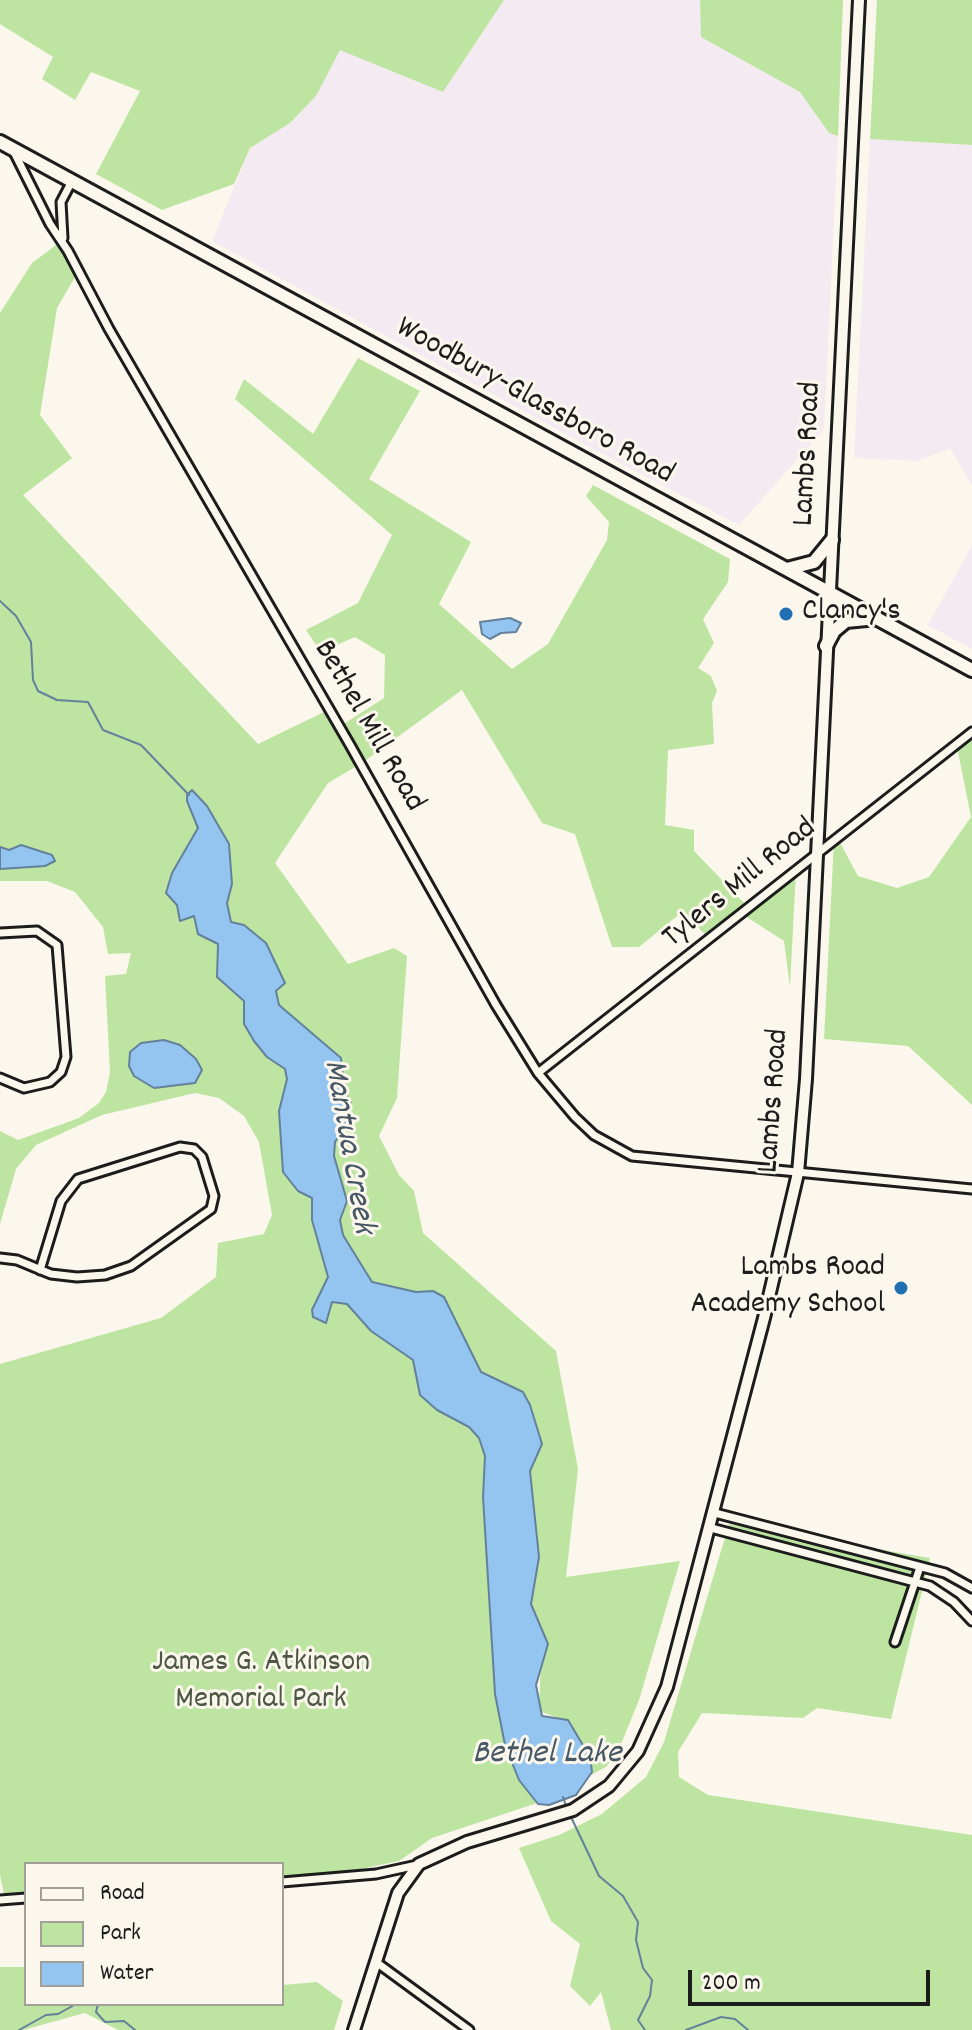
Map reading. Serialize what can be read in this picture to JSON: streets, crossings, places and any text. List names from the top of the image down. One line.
{"streets":{"main road":["Woodbury-Glassboro Road","Lambs Road"],"street":["Bethel Mill Road","Tylers Mill Road"]},"crossings":[["Woodbury-Glassboro Road","Lambs Road"],["Woodbury-Glassboro Road","Bethel Mill Road"],["Lambs Road","Bethel Mill Road"],["Lambs Road","Tylers Mill Road"],["Bethel Mill Road","Tylers Mill Road"]],"water":["Mantua Creek","Bethel Lake"],"parks":["James G. Atkinson Memorial Park"],"places":["Clancy's","Lambs Road Academy School"],"legend":["Road","Park","Water"],"scale_bar":"200 m"}
